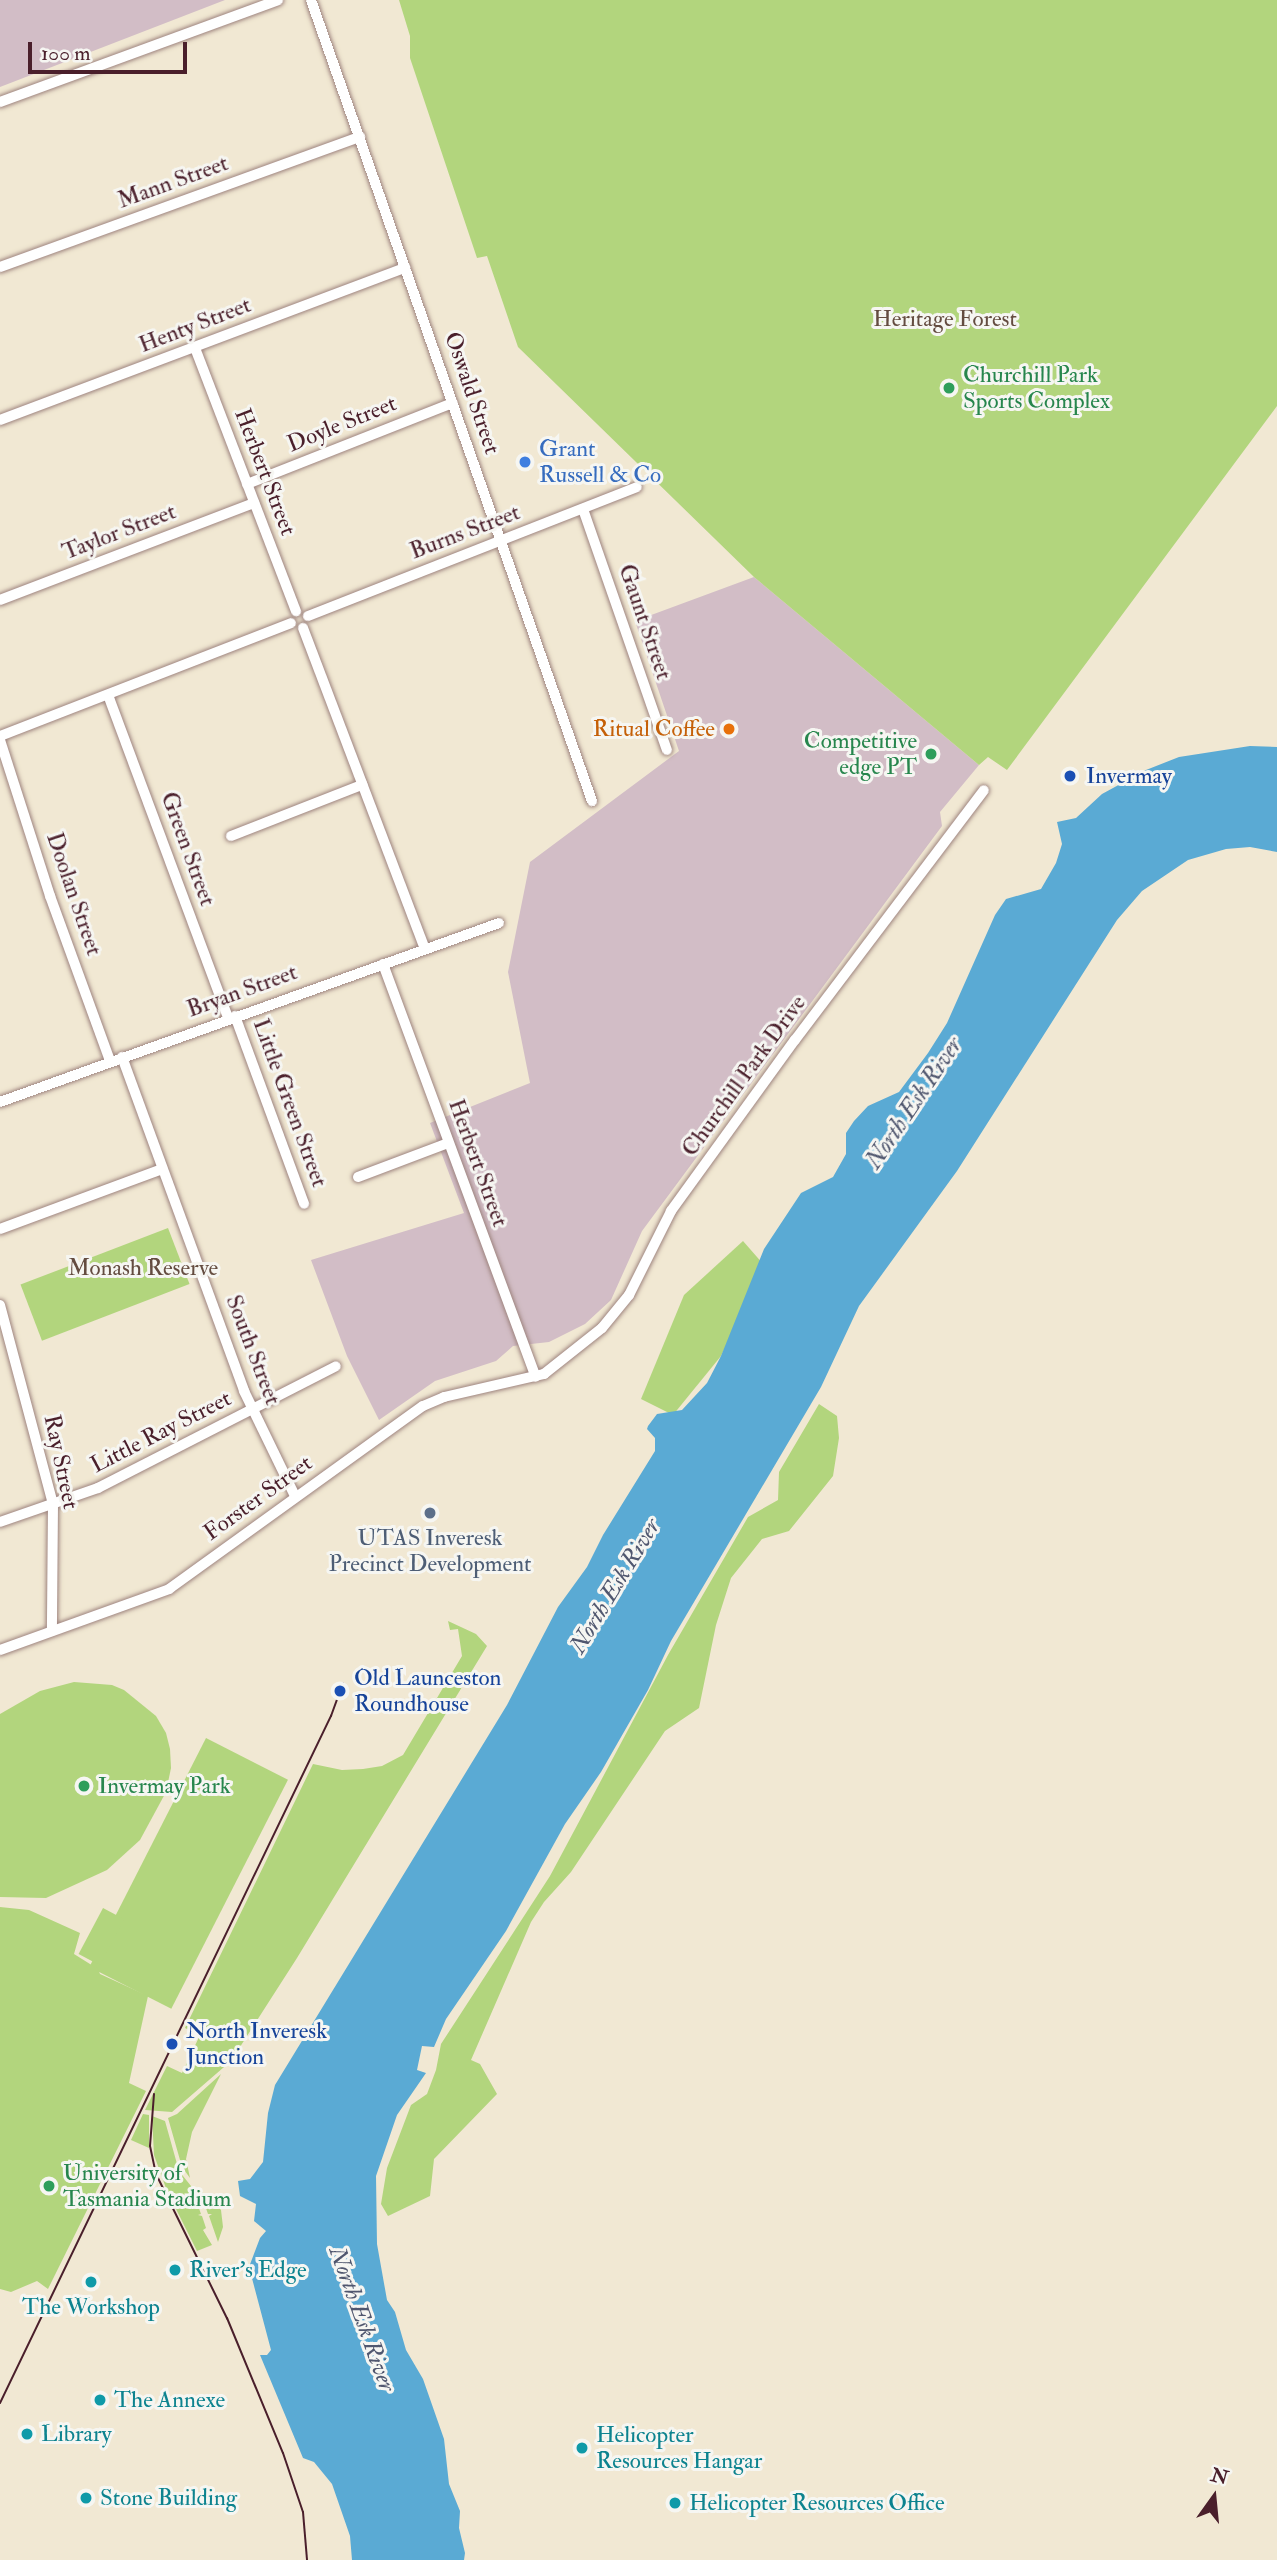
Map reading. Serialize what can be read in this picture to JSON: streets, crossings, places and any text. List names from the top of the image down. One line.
{"streets":{"street":["Mann Street","Henty Street","Oswald Street","Doyle Street","Herbert Street","Taylor Street","Burns Street","Gaunt Street","Green Street","Doolan Street","Bryan Street","Churchill Park Drive","Little Green Street","South Street","Little Ray Street","Ray Street","Forster Street"]},"crossings":[["Mann Street","Oswald Street"],["Henty Street","Oswald Street"],["Henty Street","Herbert Street"],["Oswald Street","Doyle Street"],["Oswald Street","Burns Street"],["Doyle Street","Herbert Street"],["Herbert Street","Taylor Street"],["Herbert Street","Burns Street"],["Herbert Street","Bryan Street"],["Herbert Street","Churchill Park Drive"],["Herbert Street","Forster Street"],["Burns Street","Gaunt Street"],["Green Street","Bryan Street"],["Green Street","Little Green Street"],["Doolan Street","Bryan Street"],["Bryan Street","Little Green Street"],["Bryan Street","South Street"],["Churchill Park Drive","Forster Street"],["South Street","Little Ray Street"],["South Street","Forster Street"],["Little Ray Street","Ray Street"],["Ray Street","Forster Street"]],"water":["North Esk River"],"parks":["Heritage Forest","Monash Reserve"],"places":["Churchill Park Sports Complex","Grant Russell & Co","Ritual Coffee","Competitive edge PT","Invermay","UTAS Inveresk Precinct Development","Old Launceston Roundhouse","Invermay Park","North Inveresk Junction","University of Tasmania Stadium","River's Edge","The Workshop","The Annexe","Library","Helicopter Resources Hangar","Stone Building","Helicopter Resources Office"],"scale_bar":"100 m","north":"top"}
